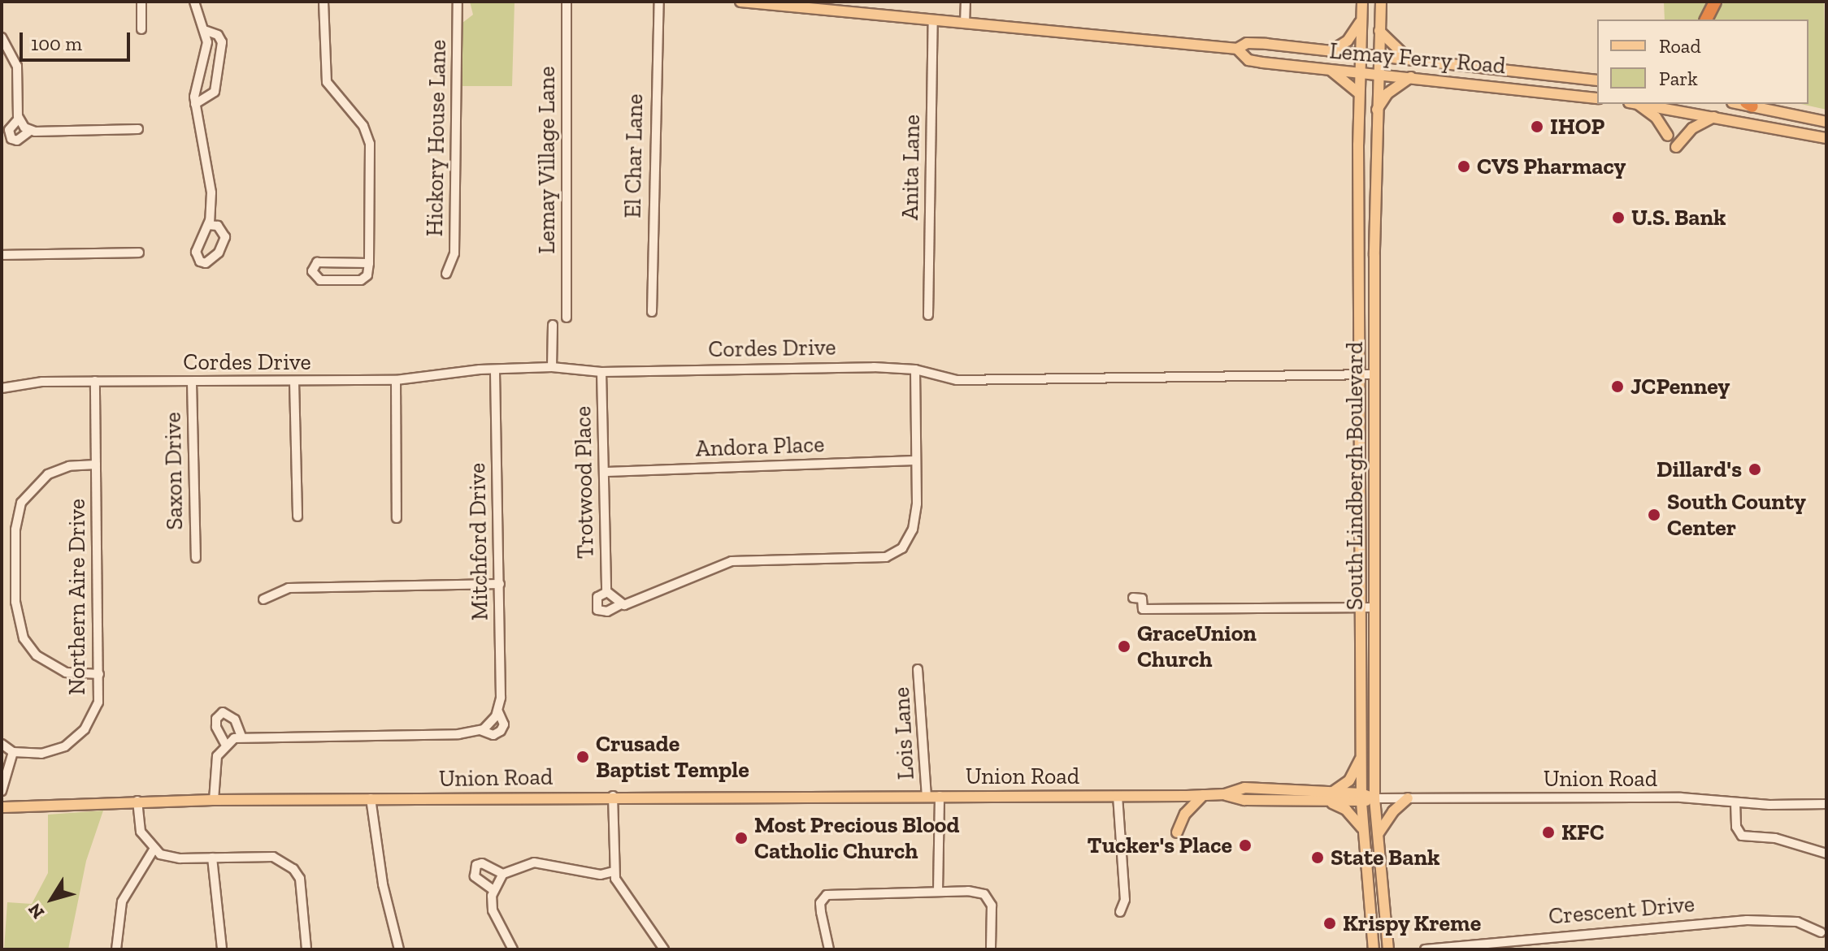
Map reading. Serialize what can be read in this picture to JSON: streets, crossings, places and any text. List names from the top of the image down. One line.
{"streets":{"main road":["Lemay Ferry Road","South Lindbergh Boulevard","Union Road"],"street":["Hickory House Lane","El Char Lane","Lemay Village Lane","Anita Lane","Cordes Drive","Andora Place","Saxon Drive","Trotwood Place","Mitchford Drive","Northern Aire Drive","Lois Lane","Crescent Drive"]},"crossings":[["Lemay Ferry Road","Anita Lane"],["Lemay Ferry Road","South Lindbergh Boulevard"],["Cordes Drive","Saxon Drive"],["Cordes Drive","South Lindbergh Boulevard"],["Cordes Drive","Trotwood Place"],["Cordes Drive","Mitchford Drive"],["Cordes Drive","Northern Aire Drive"],["Andora Place","Trotwood Place"],["South Lindbergh Boulevard","Union Road"],["Lois Lane","Union Road"]],"places":["IHOP","CVS Pharmacy","U.S. Bank","JCPenney","Dillard's","South County Center","GraceUnion Church","Crusade Baptist Temple","KFC","Most Precious Blood Catholic Church","Tucker's Place","State Bank","Krispy Kreme"],"legend":["Road","Park"],"scale_bar":"100 m","north":"bottom left"}
